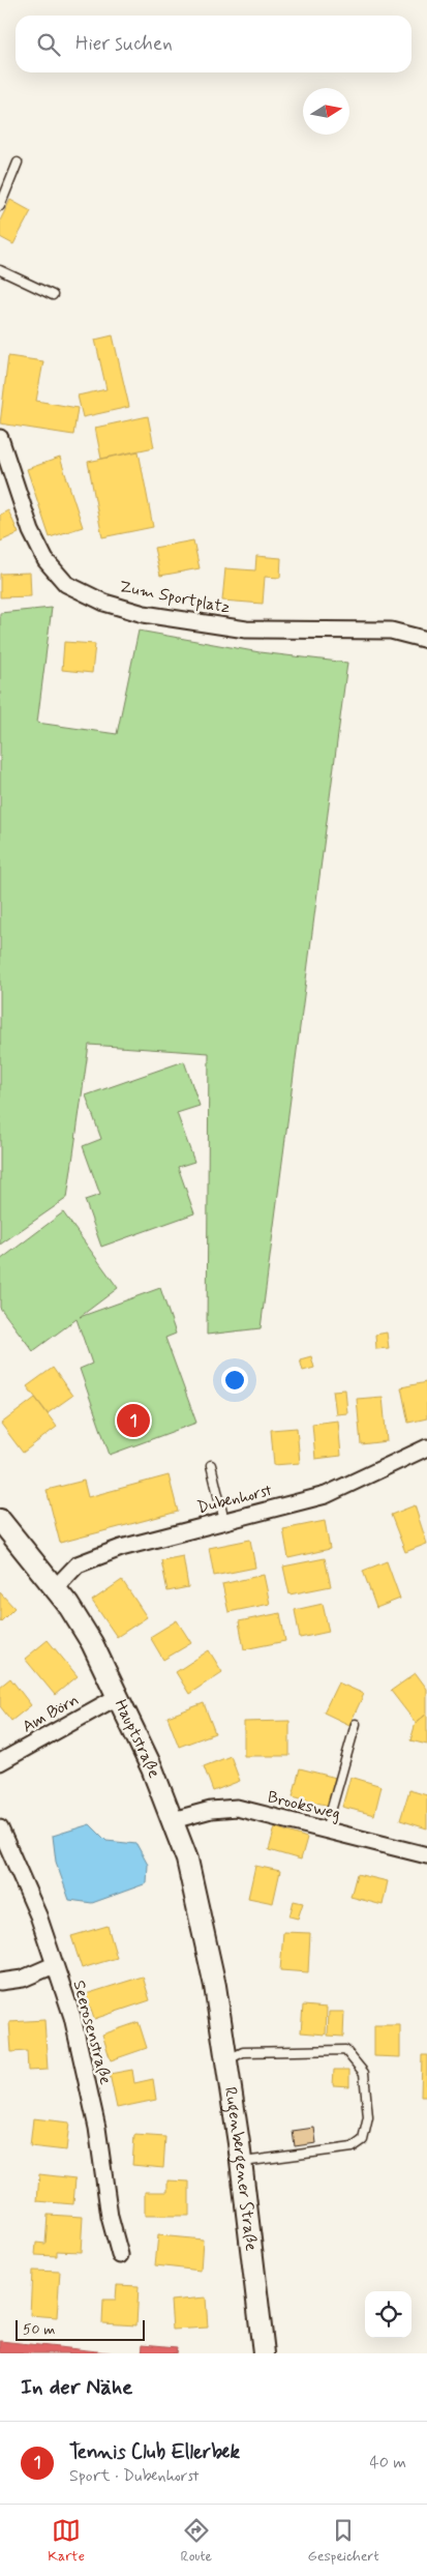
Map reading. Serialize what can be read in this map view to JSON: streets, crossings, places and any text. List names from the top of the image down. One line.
{"streets":{"main road":["Hauptstraße","Rugenbergener Straße"],"street":["Zum Sportplatz","Dubenhorst","Am Börn","Brooksweg","Seerosenstraße"]},"crossings":[["Dubenhorst","Hauptstraße"],["Am Börn","Hauptstraße"],["Hauptstraße","Brooksweg"],["Hauptstraße","Rugenbergener Straße"]],"scale_bar":"50 m","north":"right","page":{"search":"Hier suchen","pins":"1","scale":"50 m","heading":"In der Nähe","list":[{"mark":"1","name":"Tennis Club Ellerbek","note":"Sport · Dubenhorst","value":"40 m"}],"nav":["Karte","Route","Gespeichert"]}}
